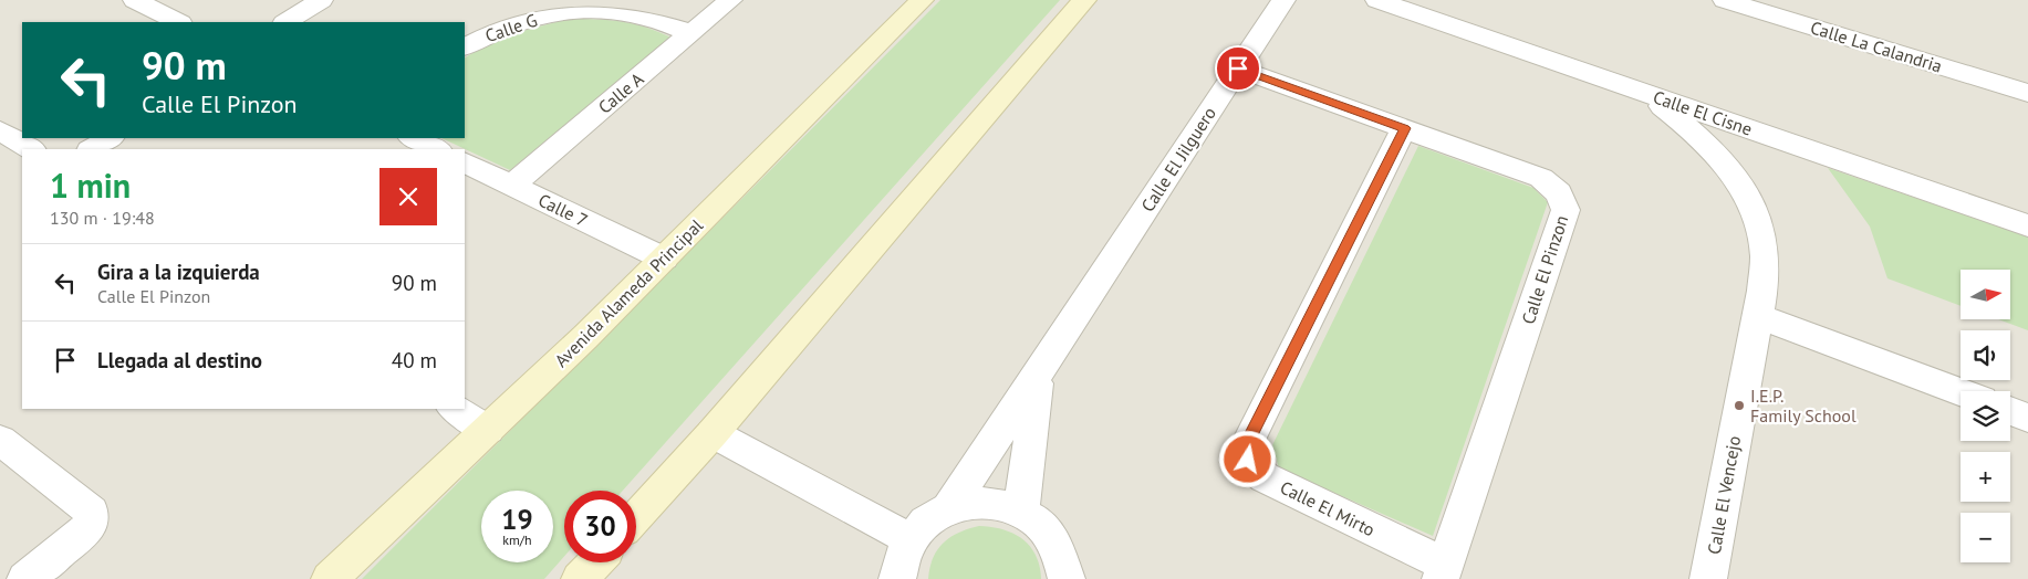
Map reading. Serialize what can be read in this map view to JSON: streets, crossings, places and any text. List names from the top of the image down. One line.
{"streets":{"street":["Calle G","Calle La Calandria","Calle A","Calle El Cisne","Calle El Jilguero","Calle 7","Calle El Pinzon","Avenida Alameda Principal","Calle El Vencejo","Calle El Mirto"]},"crossings":[["Calle G","Calle A"],["Calle A","Calle 7"],["Calle El Cisne","Calle El Vencejo"],["Calle El Jilguero","Calle El Pinzon"],["Calle 7","Avenida Alameda Principal"],["Calle El Pinzon","Calle El Mirto"]],"places":["I.E.P. Family School"],"north":"right","page":{"turn":["90 m","Calle El Pinzon"],"heading":["1 min","130 m · 19:48"],"list":[{"name":"Gira a la izquierda","note":"Calle El Pinzon","value":"90 m"},{"name":"Llegada al destino","value":"40 m"}],"map_buttons":["+","−"],"speed":"19 km/h","limit":"30"}}
